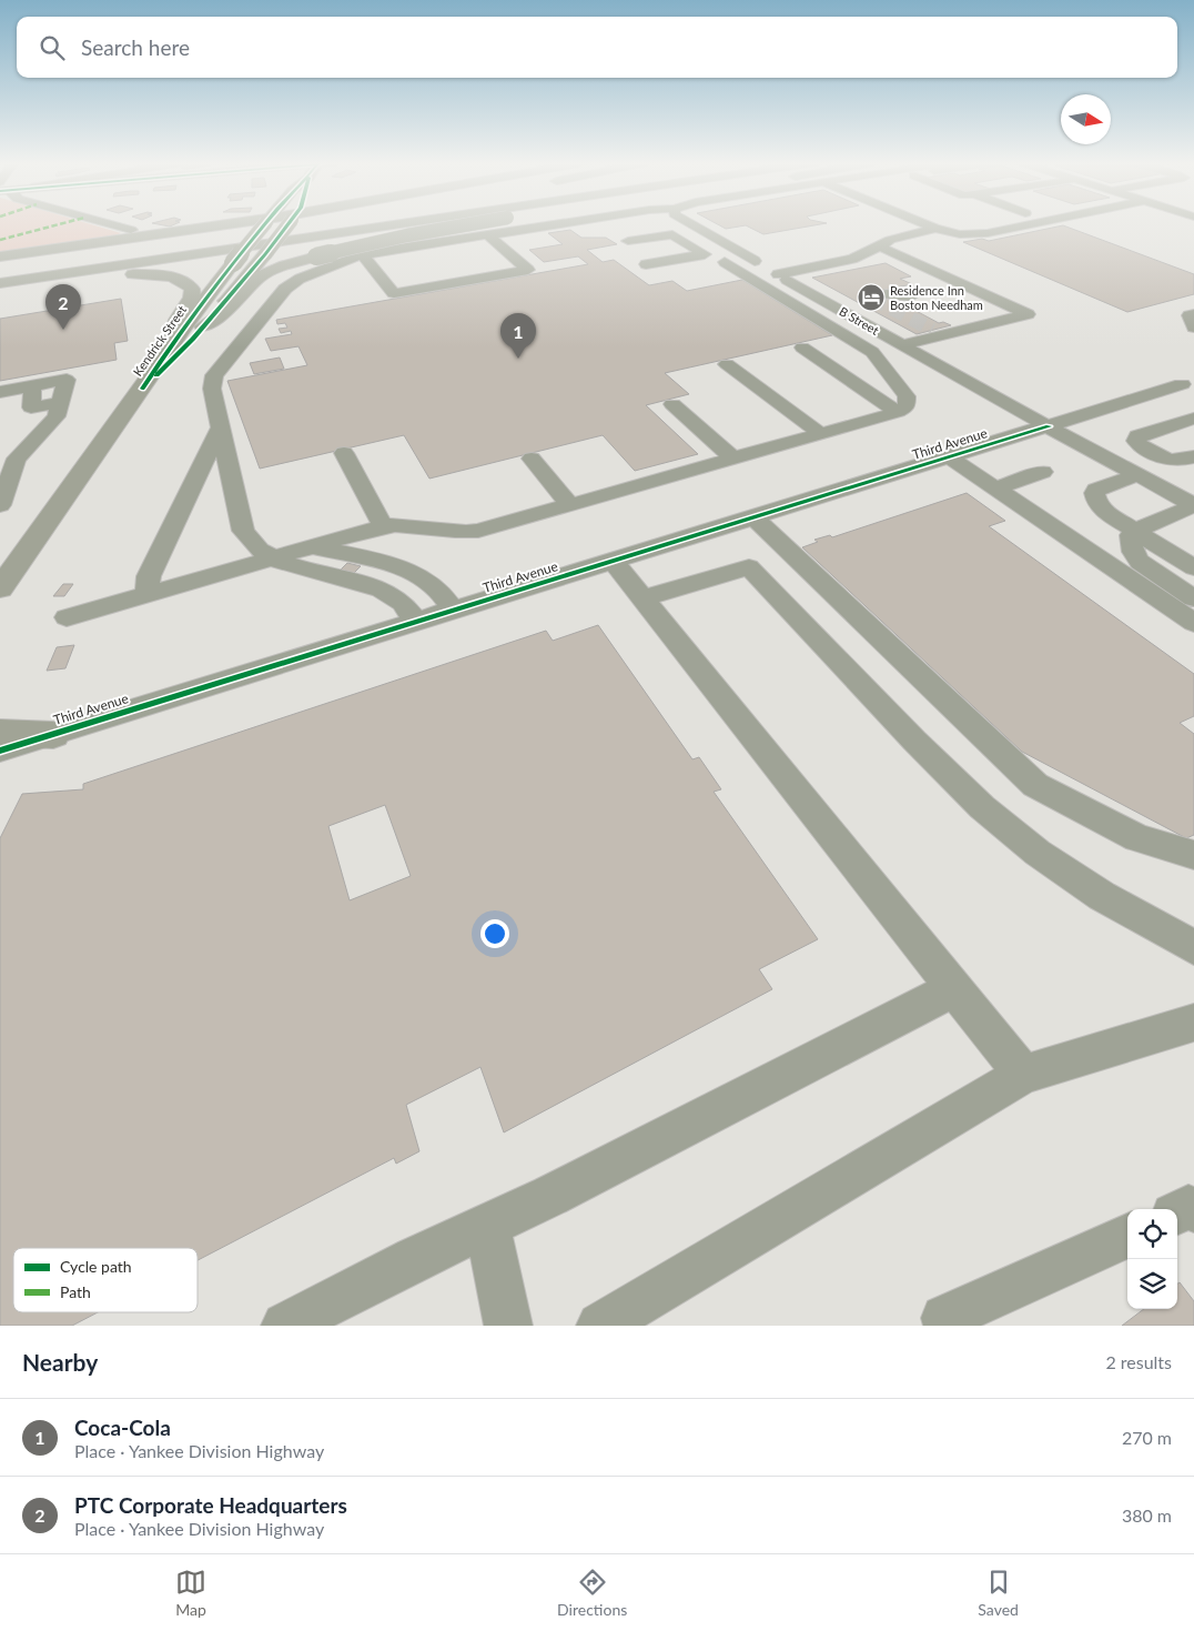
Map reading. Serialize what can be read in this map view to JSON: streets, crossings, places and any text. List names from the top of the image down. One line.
{"streets":{"main road":["Kendrick Street"],"street":["B Street","Third Avenue"]},"crossings":[["B Street","Third Avenue"]],"places":{"hotel":["Residence Inn Boston Needham"]},"legend":["Cycle path","Path"],"north":"right","page":{"search":"Search here","pins":["2","1"],"heading":["Nearby","2 results"],"list":[{"mark":"1","name":"Coca-Cola","note":"Place · Yankee Division Highway","value":"270 m"},{"mark":"2","name":"PTC Corporate Headquarters","note":"Place · Yankee Division Highway","value":"380 m"}],"nav":["Map","Directions","Saved"]}}
